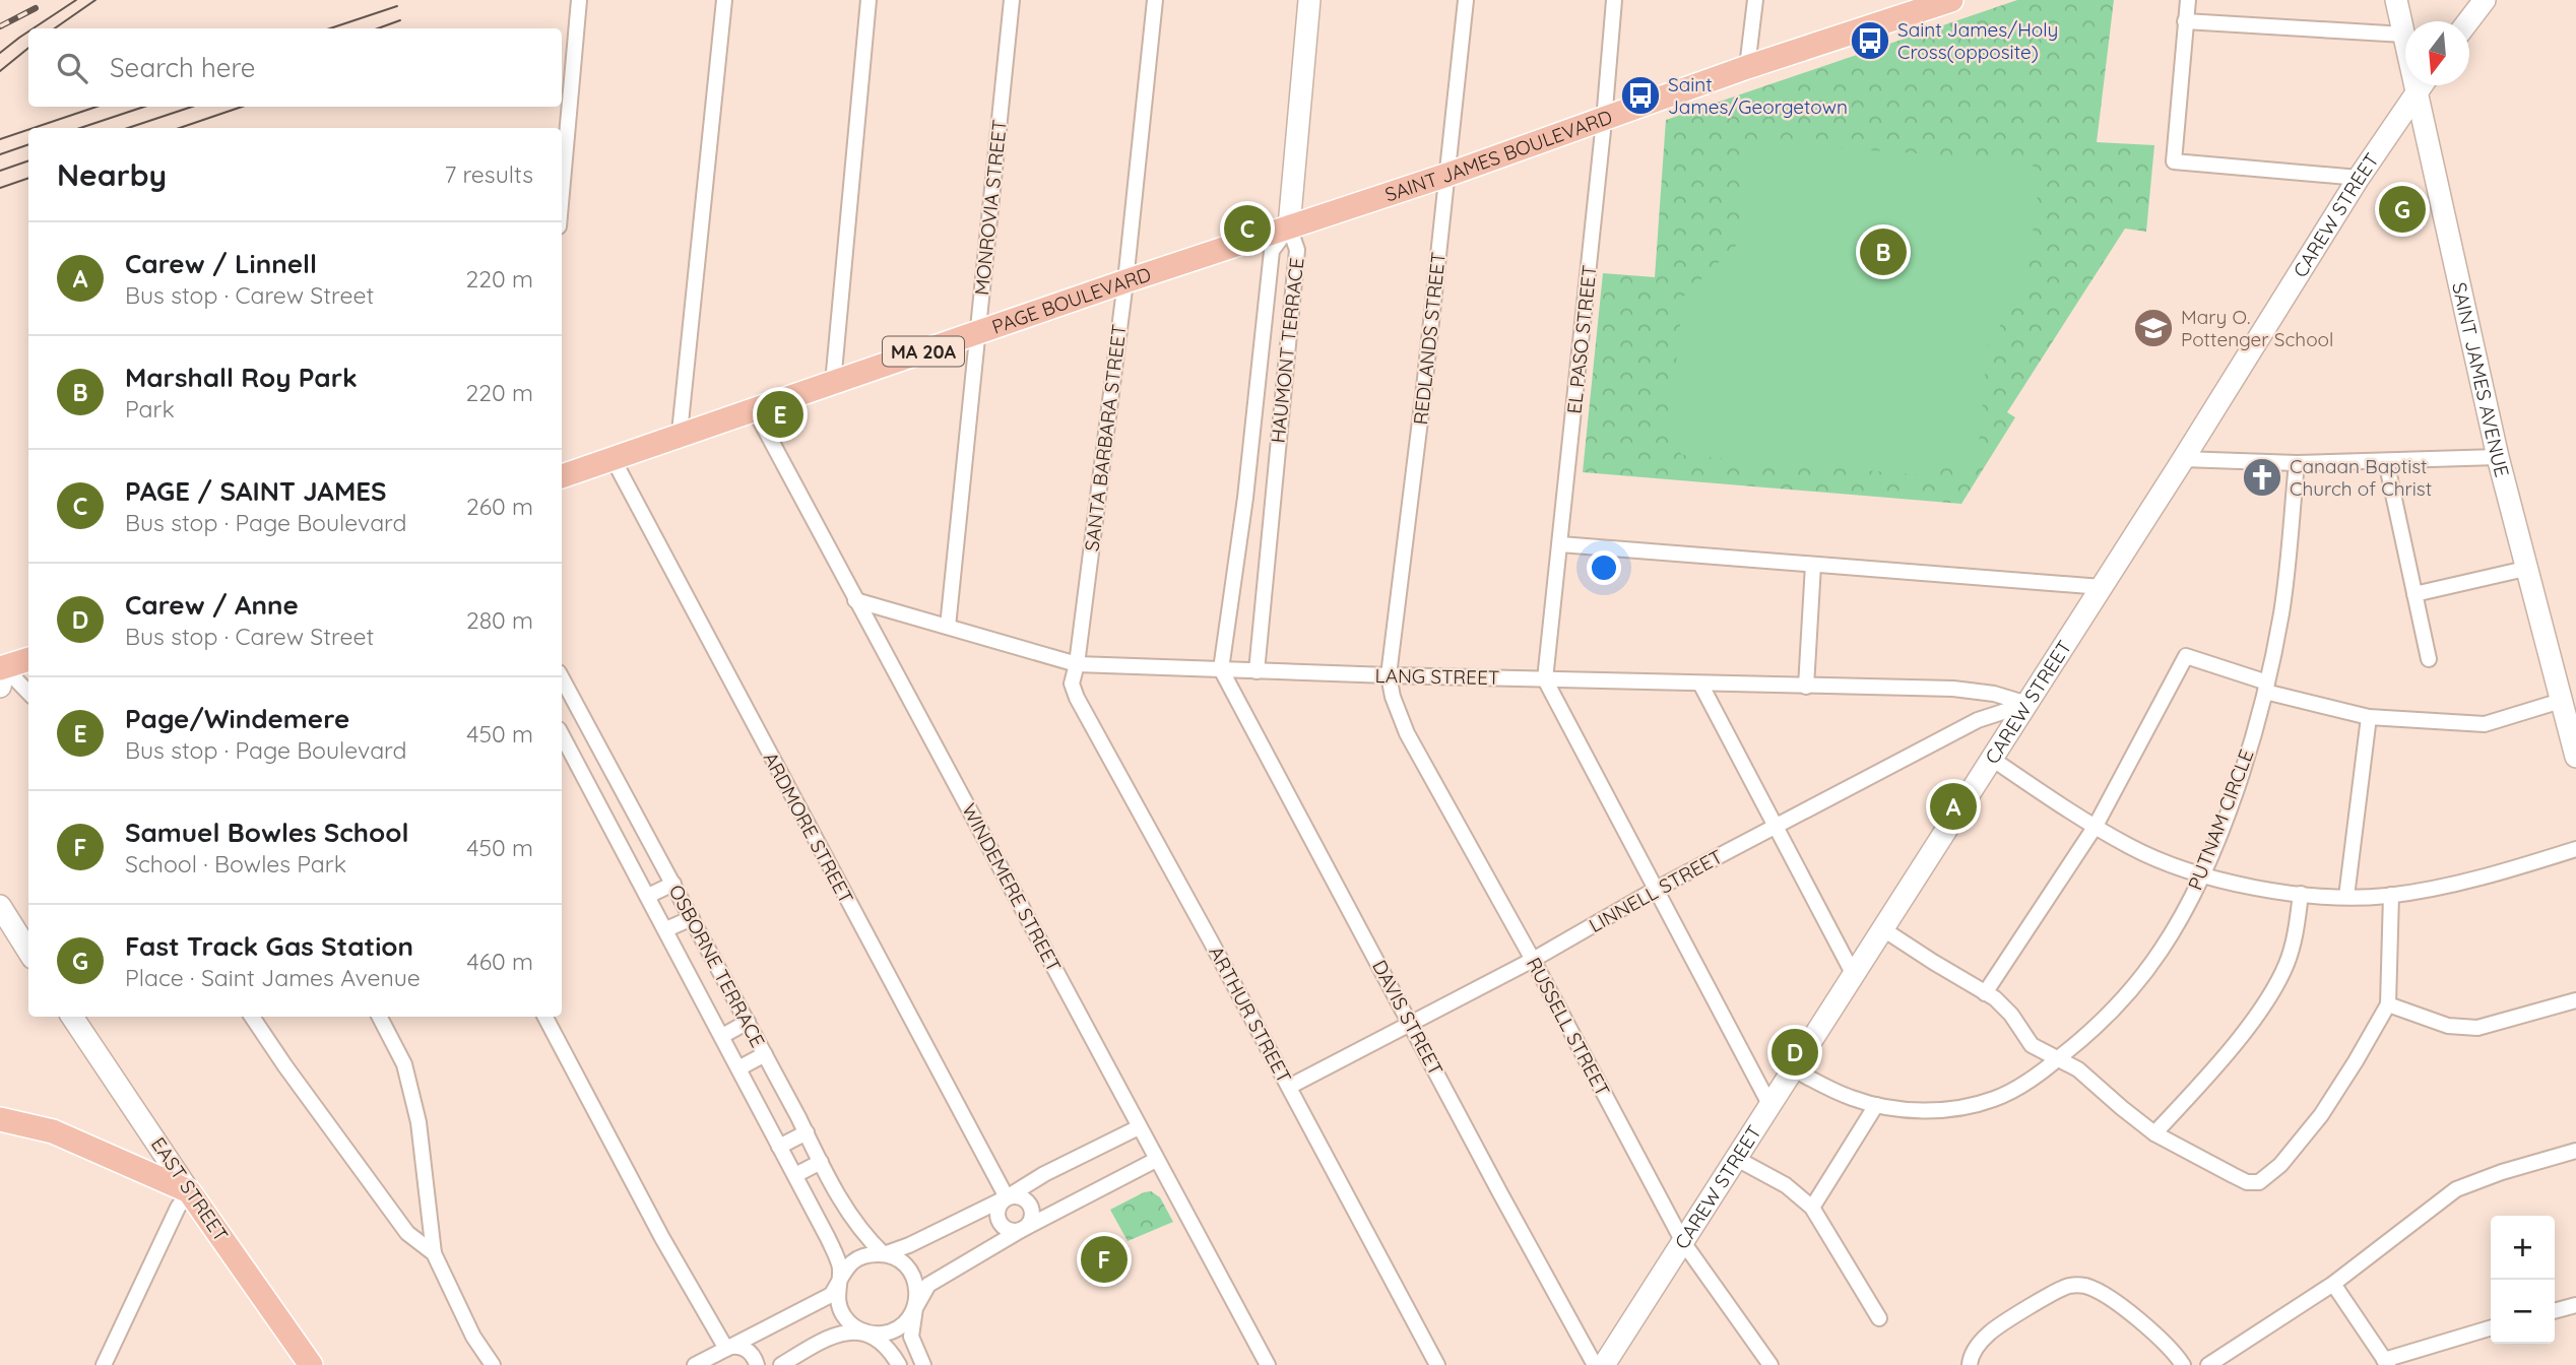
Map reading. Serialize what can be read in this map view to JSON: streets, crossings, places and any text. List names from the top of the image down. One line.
{"streets":{"main road":["SAINT JAMES BOULEVARD","PAGE BOULEVARD","MA 20A","EAST STREET"],"street":["MONROVIA STREET","CAREW STREET","REDLANDS STREET","EL PASO STREET","HAUMONT TERRACE","SAINT JAMES AVENUE","SANTA BARBARA STREET","LANG STREET","PUTNAM CIRCLE","ARDMORE STREET","WINDEMERE STREET","LINNELL STREET","OSBORNE TERRACE","ARTHUR STREET","DAVIS STREET","RUSSELL STREET"]},"crossings":[["SAINT JAMES BOULEVARD","PAGE BOULEVARD"],["SAINT JAMES BOULEVARD","REDLANDS STREET"],["SAINT JAMES BOULEVARD","EL PASO STREET"],["SAINT JAMES BOULEVARD","HAUMONT TERRACE"],["MONROVIA STREET","PAGE BOULEVARD"],["MONROVIA STREET","LANG STREET"],["CAREW STREET","LANG STREET"],["CAREW STREET","PUTNAM CIRCLE"],["CAREW STREET","LINNELL STREET"],["CAREW STREET","RUSSELL STREET"],["PAGE BOULEVARD","HAUMONT TERRACE"],["PAGE BOULEVARD","SANTA BARBARA STREET"],["PAGE BOULEVARD","ARDMORE STREET"],["PAGE BOULEVARD","WINDEMERE STREET"],["REDLANDS STREET","LANG STREET"],["REDLANDS STREET","RUSSELL STREET"],["EL PASO STREET","LANG STREET"],["HAUMONT TERRACE","LANG STREET"],["HAUMONT TERRACE","DAVIS STREET"],["SANTA BARBARA STREET","LANG STREET"],["SANTA BARBARA STREET","ARTHUR STREET"],["LANG STREET","WINDEMERE STREET"],["LANG STREET","LINNELL STREET"],["LANG STREET","ARTHUR STREET"],["LANG STREET","DAVIS STREET"],["LANG STREET","RUSSELL STREET"],["LINNELL STREET","ARTHUR STREET"],["LINNELL STREET","DAVIS STREET"],["LINNELL STREET","RUSSELL STREET"]],"places":{"bus stop":["Saint James/Holy Cross(opposite)","Saint James/Georgetown"],"school or university":["Mary O. Pottenger School"],"church":["Canaan Baptist Church of Christ"]},"north":"bottom","page":{"search":"Search here","heading":["Nearby","7 results"],"pins":["G","C","B","E","A","D","F"],"list":[{"mark":"A","name":"Carew / Linnell","note":"Bus stop · Carew Street","value":"220 m"},{"mark":"B","name":"Marshall Roy Park","note":"Park","value":"220 m"},{"mark":"C","name":"PAGE / SAINT JAMES","note":"Bus stop · Page Boulevard","value":"260 m"},{"mark":"D","name":"Carew / Anne","note":"Bus stop · Carew Street","value":"280 m"},{"mark":"E","name":"Page/Windemere","note":"Bus stop · Page Boulevard","value":"450 m"},{"mark":"F","name":"Samuel Bowles School","note":"School · Bowles Park","value":"450 m"},{"mark":"G","name":"Fast Track Gas Station","note":"Place · Saint James Avenue","value":"460 m"}],"map_buttons":["+","−"]}}
